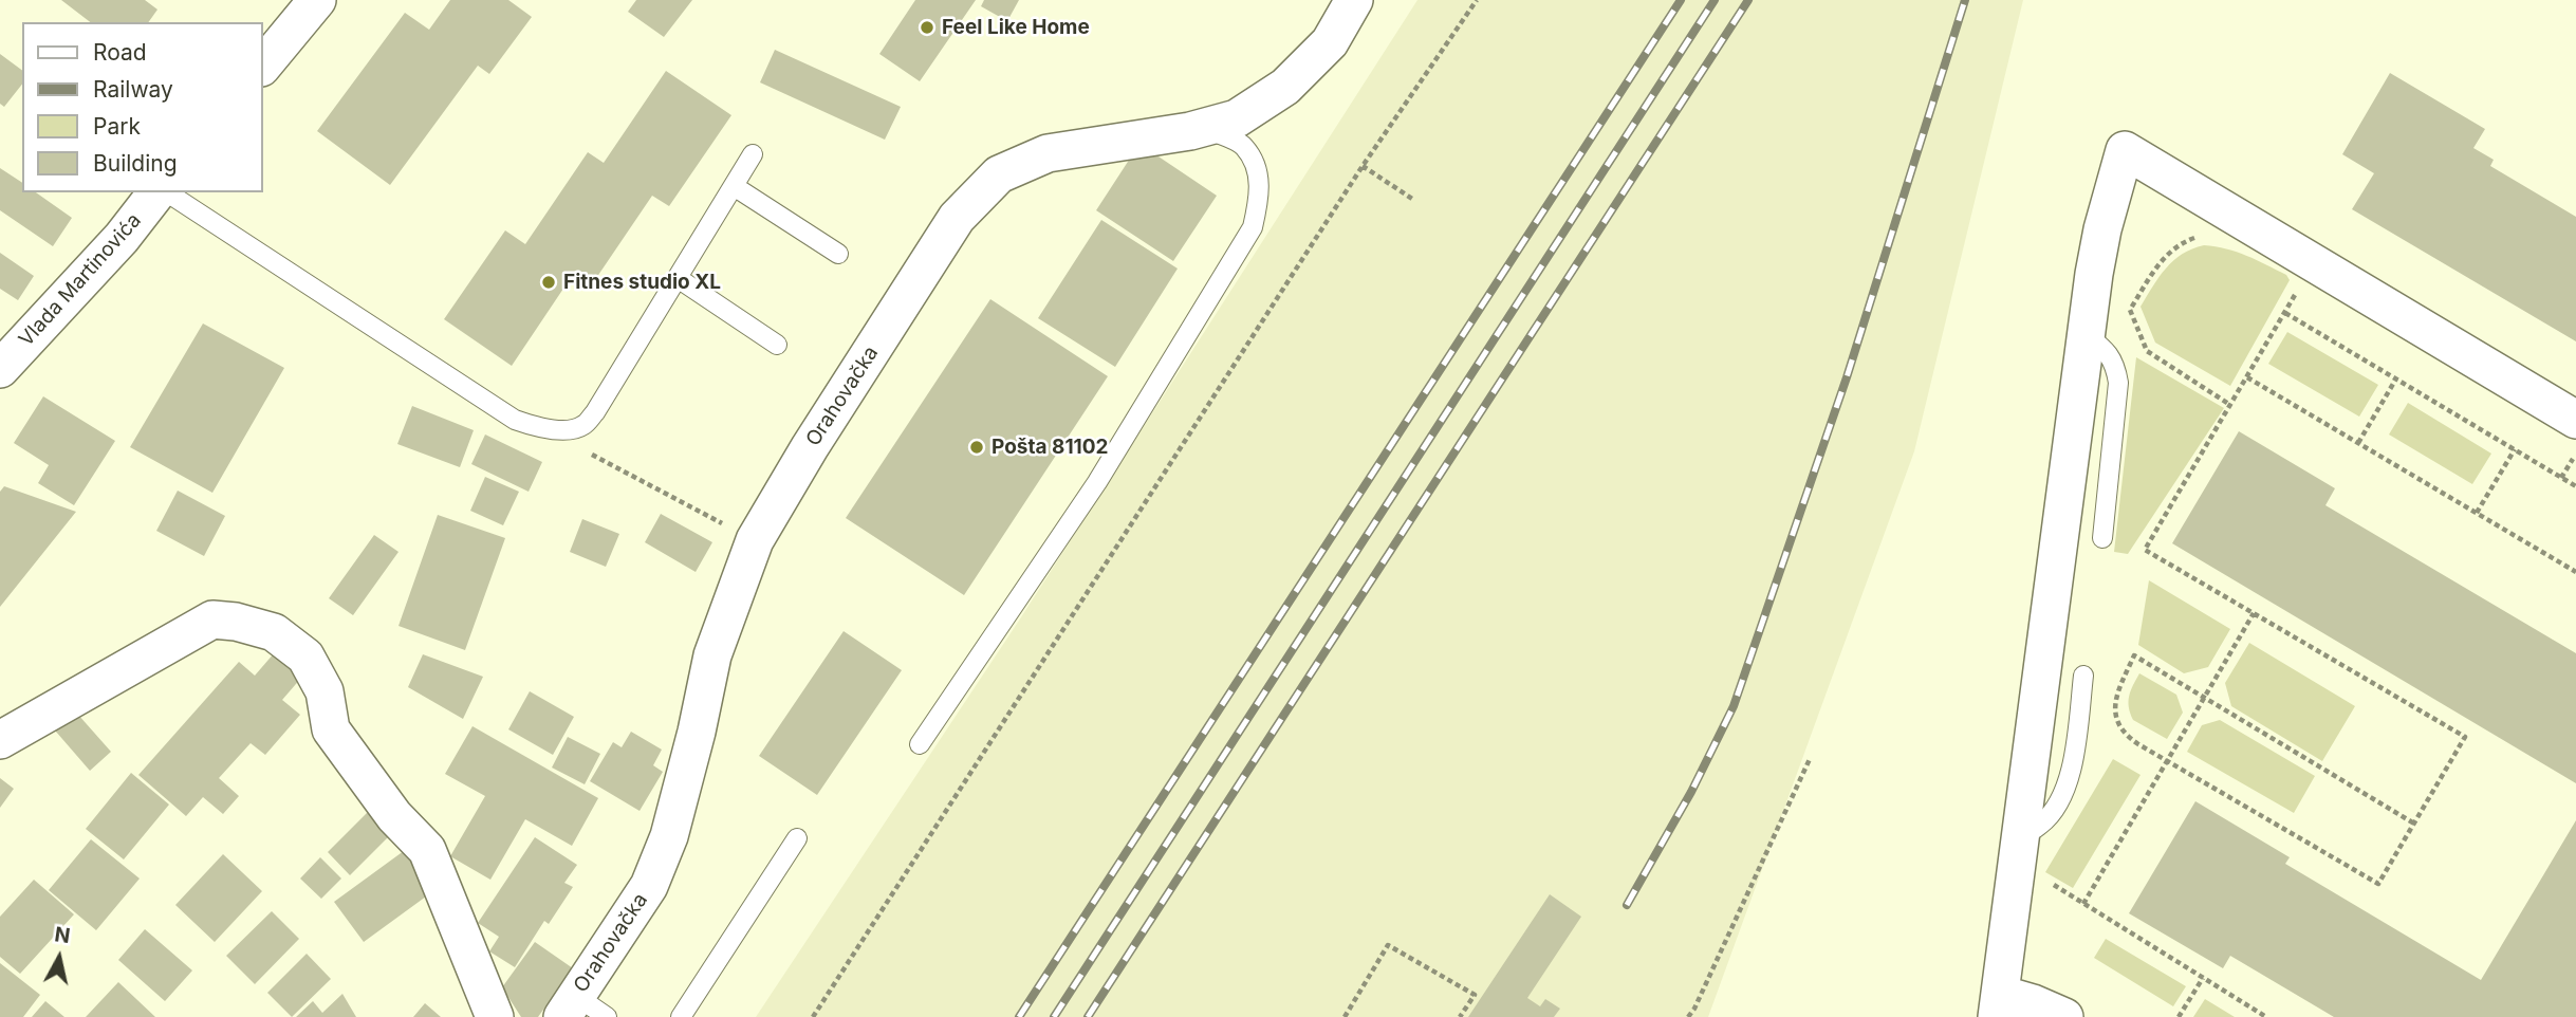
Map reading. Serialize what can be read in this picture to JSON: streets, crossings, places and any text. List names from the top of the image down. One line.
{"streets":{"street":["Vlada Martinovića","Orahovačka"]},"places":["Feel Like Home","Fitnes studio XL","Pošta 81102"],"legend":["Road","Railway","Park","Building"],"north":"top"}
